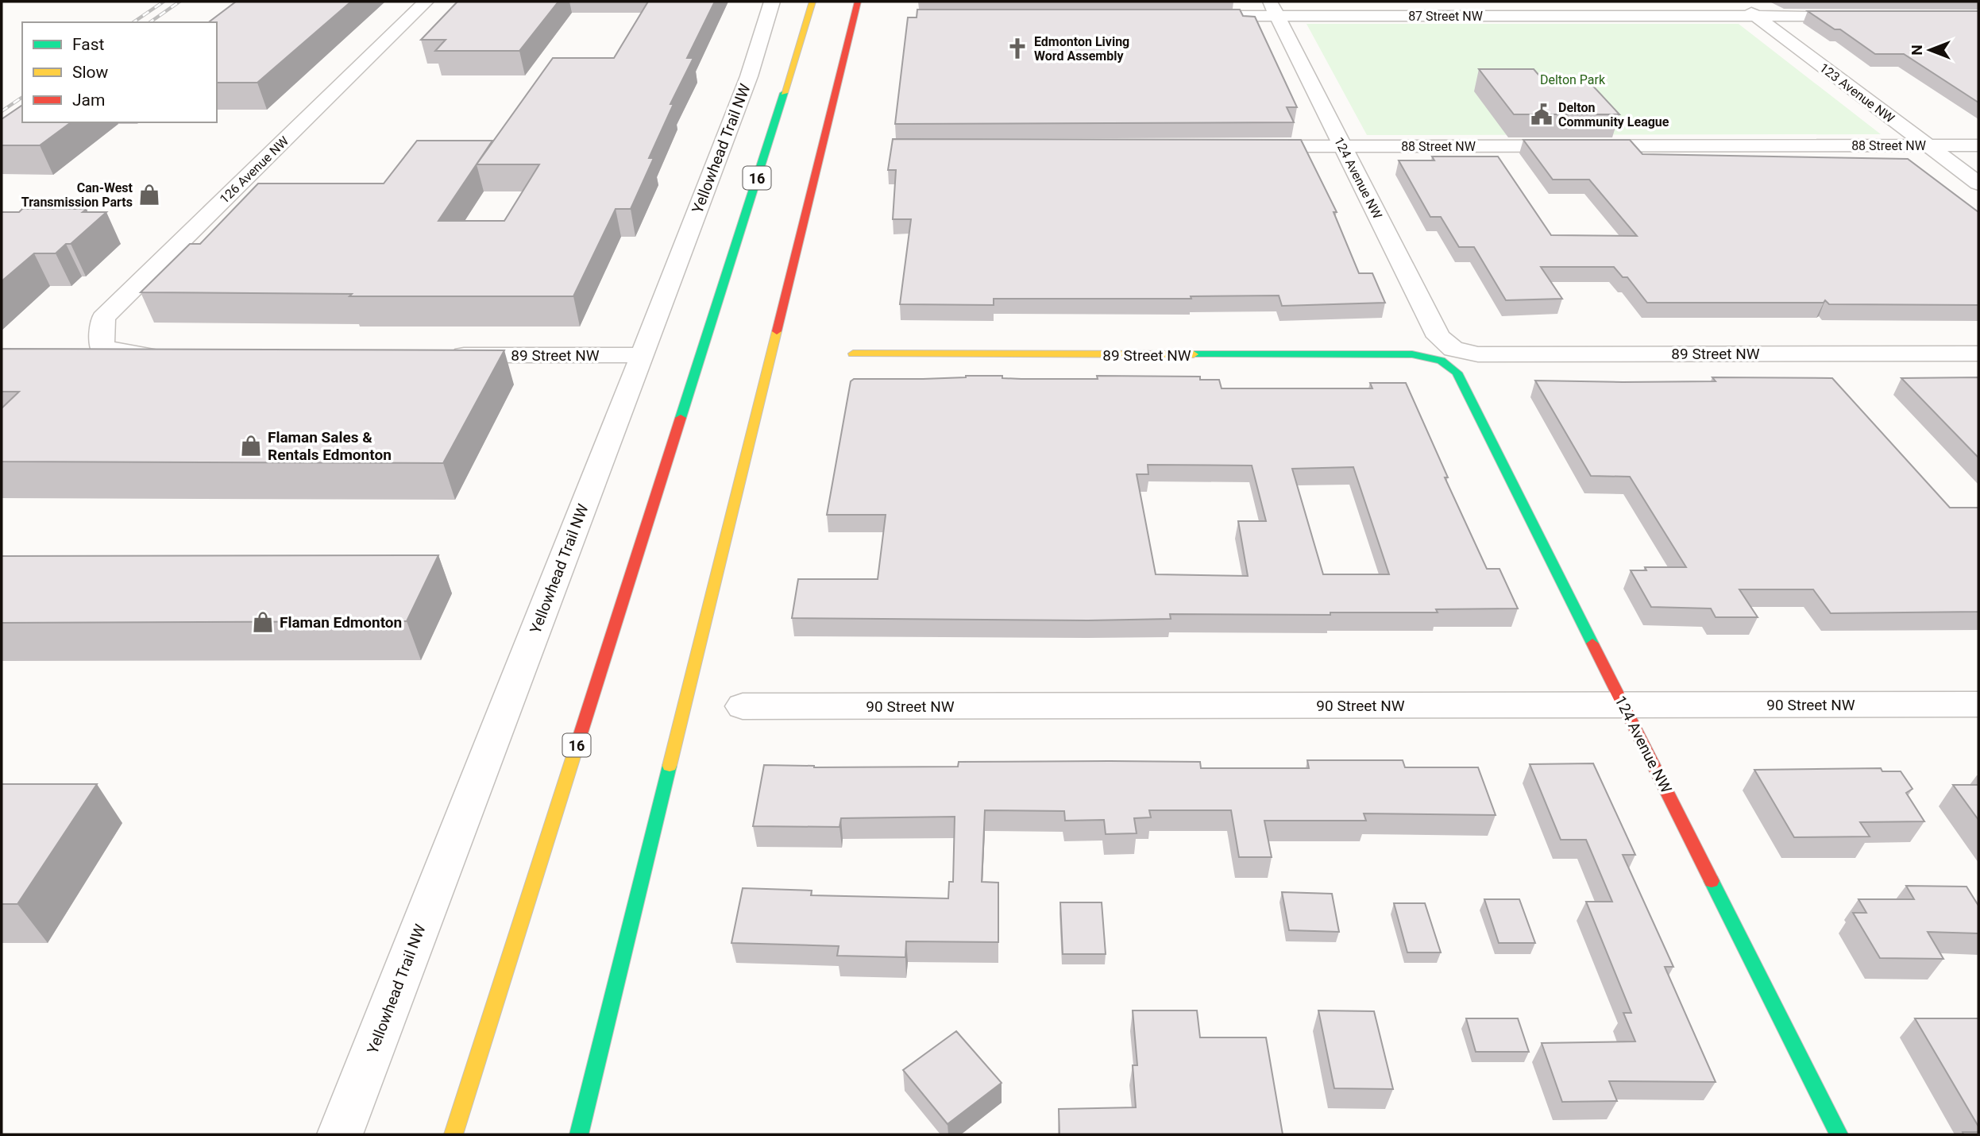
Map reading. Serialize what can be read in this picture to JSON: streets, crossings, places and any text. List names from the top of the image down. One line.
{"streets":{"main road":["16","124 Avenue NW","89 Street NW"],"street":["87 Street NW","123 Avenue NW","88 Street NW","Yellowhead Trail NW","126 Avenue NW","90 Street NW"]},"crossings":[["87 Street NW","123 Avenue NW"],["87 Street NW","124 Avenue NW"],["123 Avenue NW","88 Street NW"],["88 Street NW","124 Avenue NW"],["Yellowhead Trail NW","89 Street NW"],["124 Avenue NW","89 Street NW"],["124 Avenue NW","90 Street NW"]],"parks":["Delton Park"],"places":{"church":["Edmonton Living Word Assembly"],"public building":["Delton Community League"],"shop":["Can-West Transmission Parts","Flaman Sales & Rentals Edmonton","Flaman Edmonton"]},"legend":["Fast","Slow","Jam"],"north":"left"}
